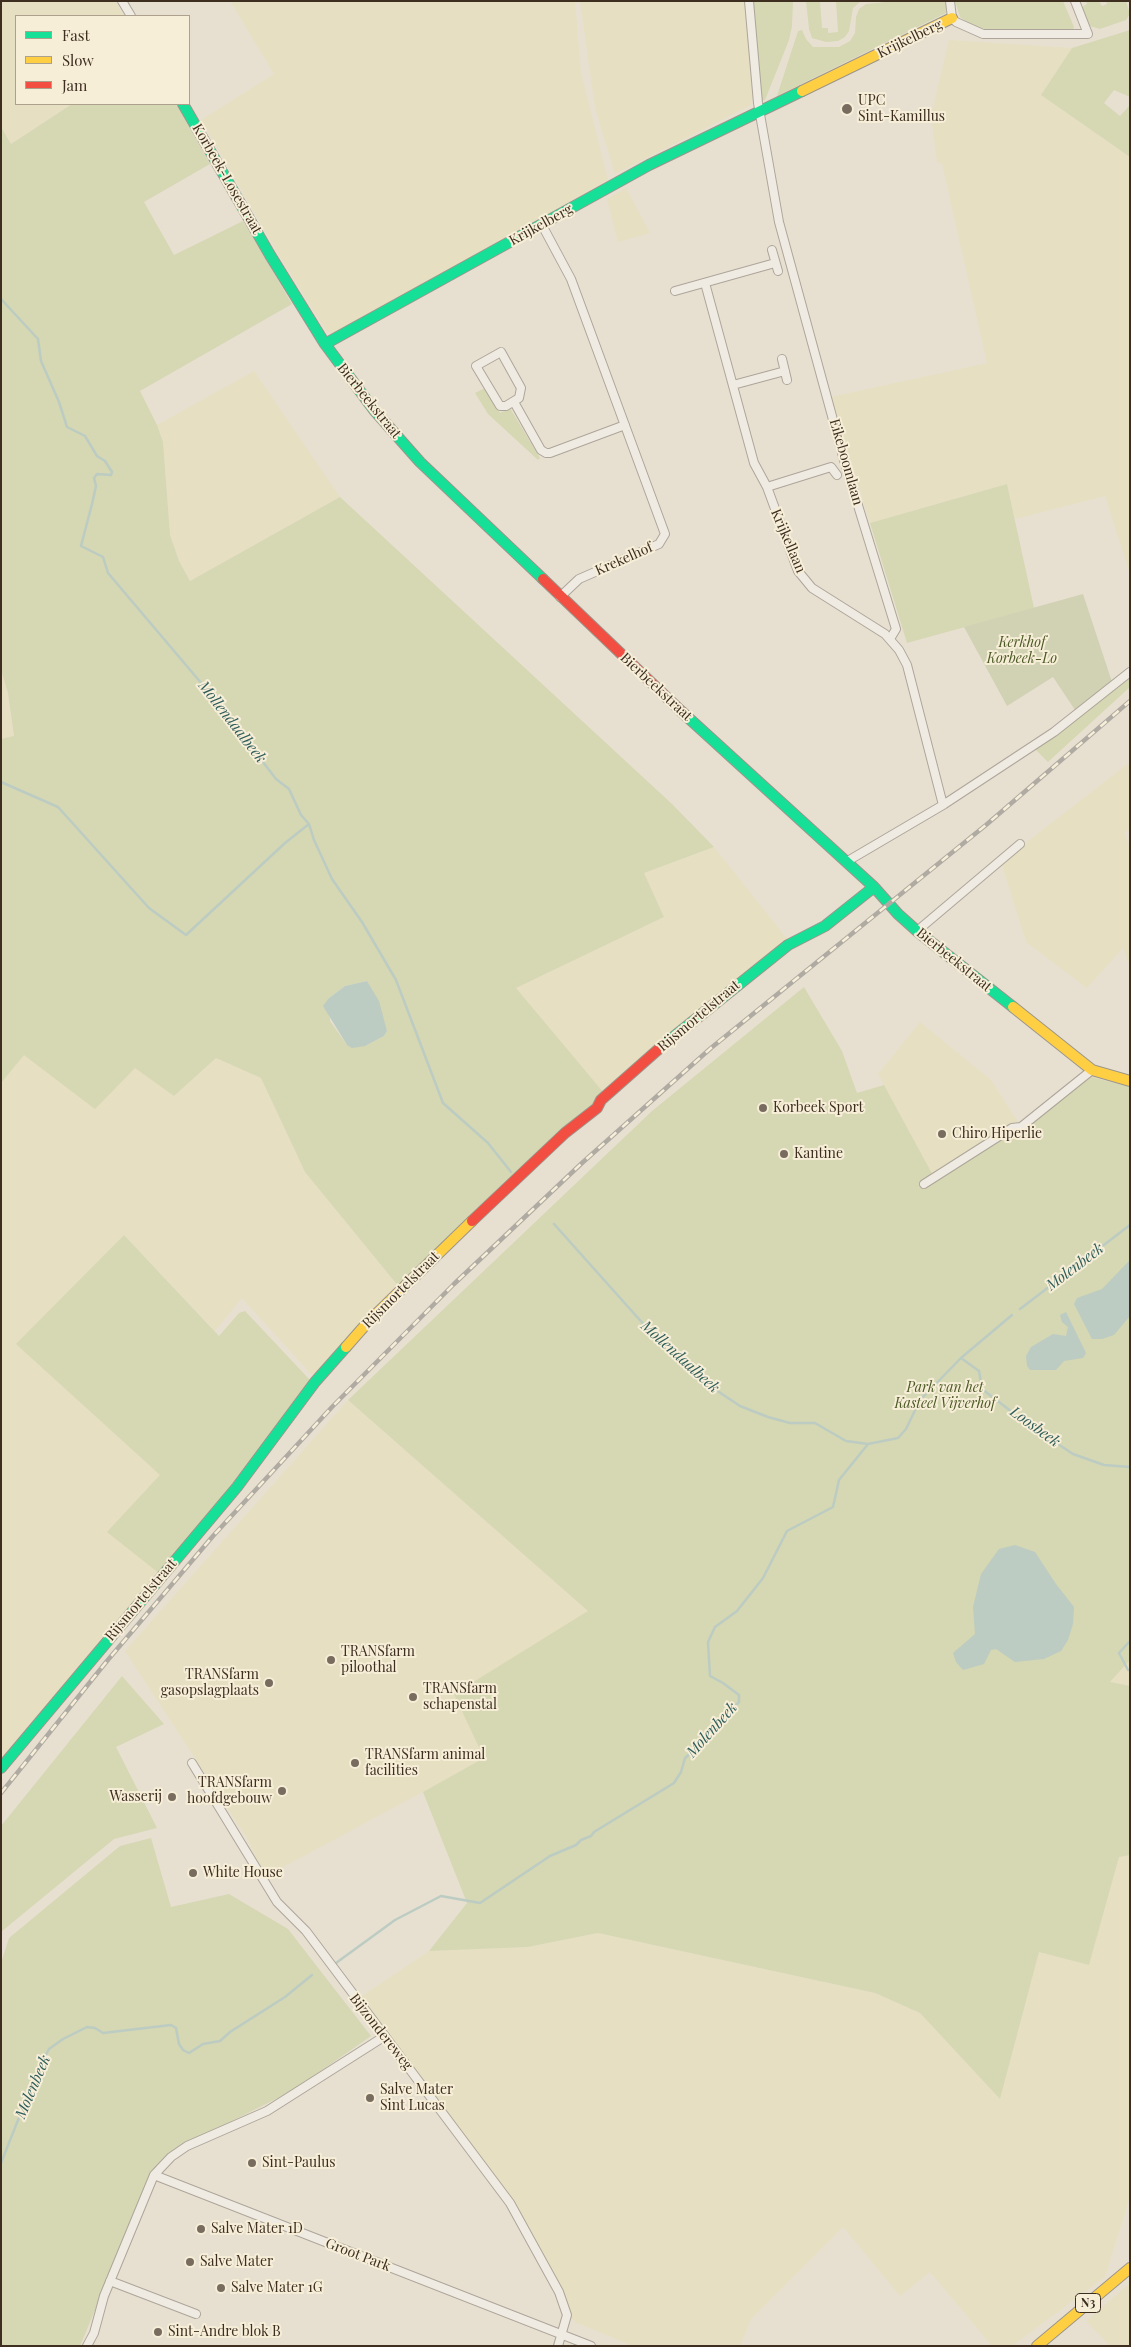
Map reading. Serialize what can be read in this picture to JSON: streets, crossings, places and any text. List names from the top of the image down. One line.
{"streets":{"street":["Krijkelberg","Korbeek-Losestraat","Bierbeekstraat","Eikeboomlaan","Krijkellaan","Krekelhof","Rijsmortelstraat","Bijzondereweg","Groot Park","N3"]},"crossings":[["Krijkelberg","Bierbeekstraat"],["Krijkelberg","Eikeboomlaan"],["Krijkelberg","Krekelhof"],["Korbeek-Losestraat","Bierbeekstraat"],["Bierbeekstraat","Krekelhof"],["Bierbeekstraat","Rijsmortelstraat"],["Eikeboomlaan","Krijkellaan"],["Bijzondereweg","Groot Park"]],"water":["Mollendaalbeek","Molenbeek","Loosbeek"],"parks":["Kerkhof Korbeek-Lo","Park van het Kasteel Vijverhof"],"places":["UPC Sint-Kamillus","Korbeek Sport","Chiro Hiperlie","Kantine","TRANSfarm piloothal","TRANSfarm gasopslagplaats","TRANSfarm schapenstal","TRANSfarm animal facilities","TRANSfarm hoofdgebouw","Wasserij","White House","Salve Mater Sint Lucas","Sint-Paulus","Salve Mater 1D","Salve Mater","Salve Mater 1G","Sint-Andre blok B"],"legend":["Fast","Slow","Jam"]}
